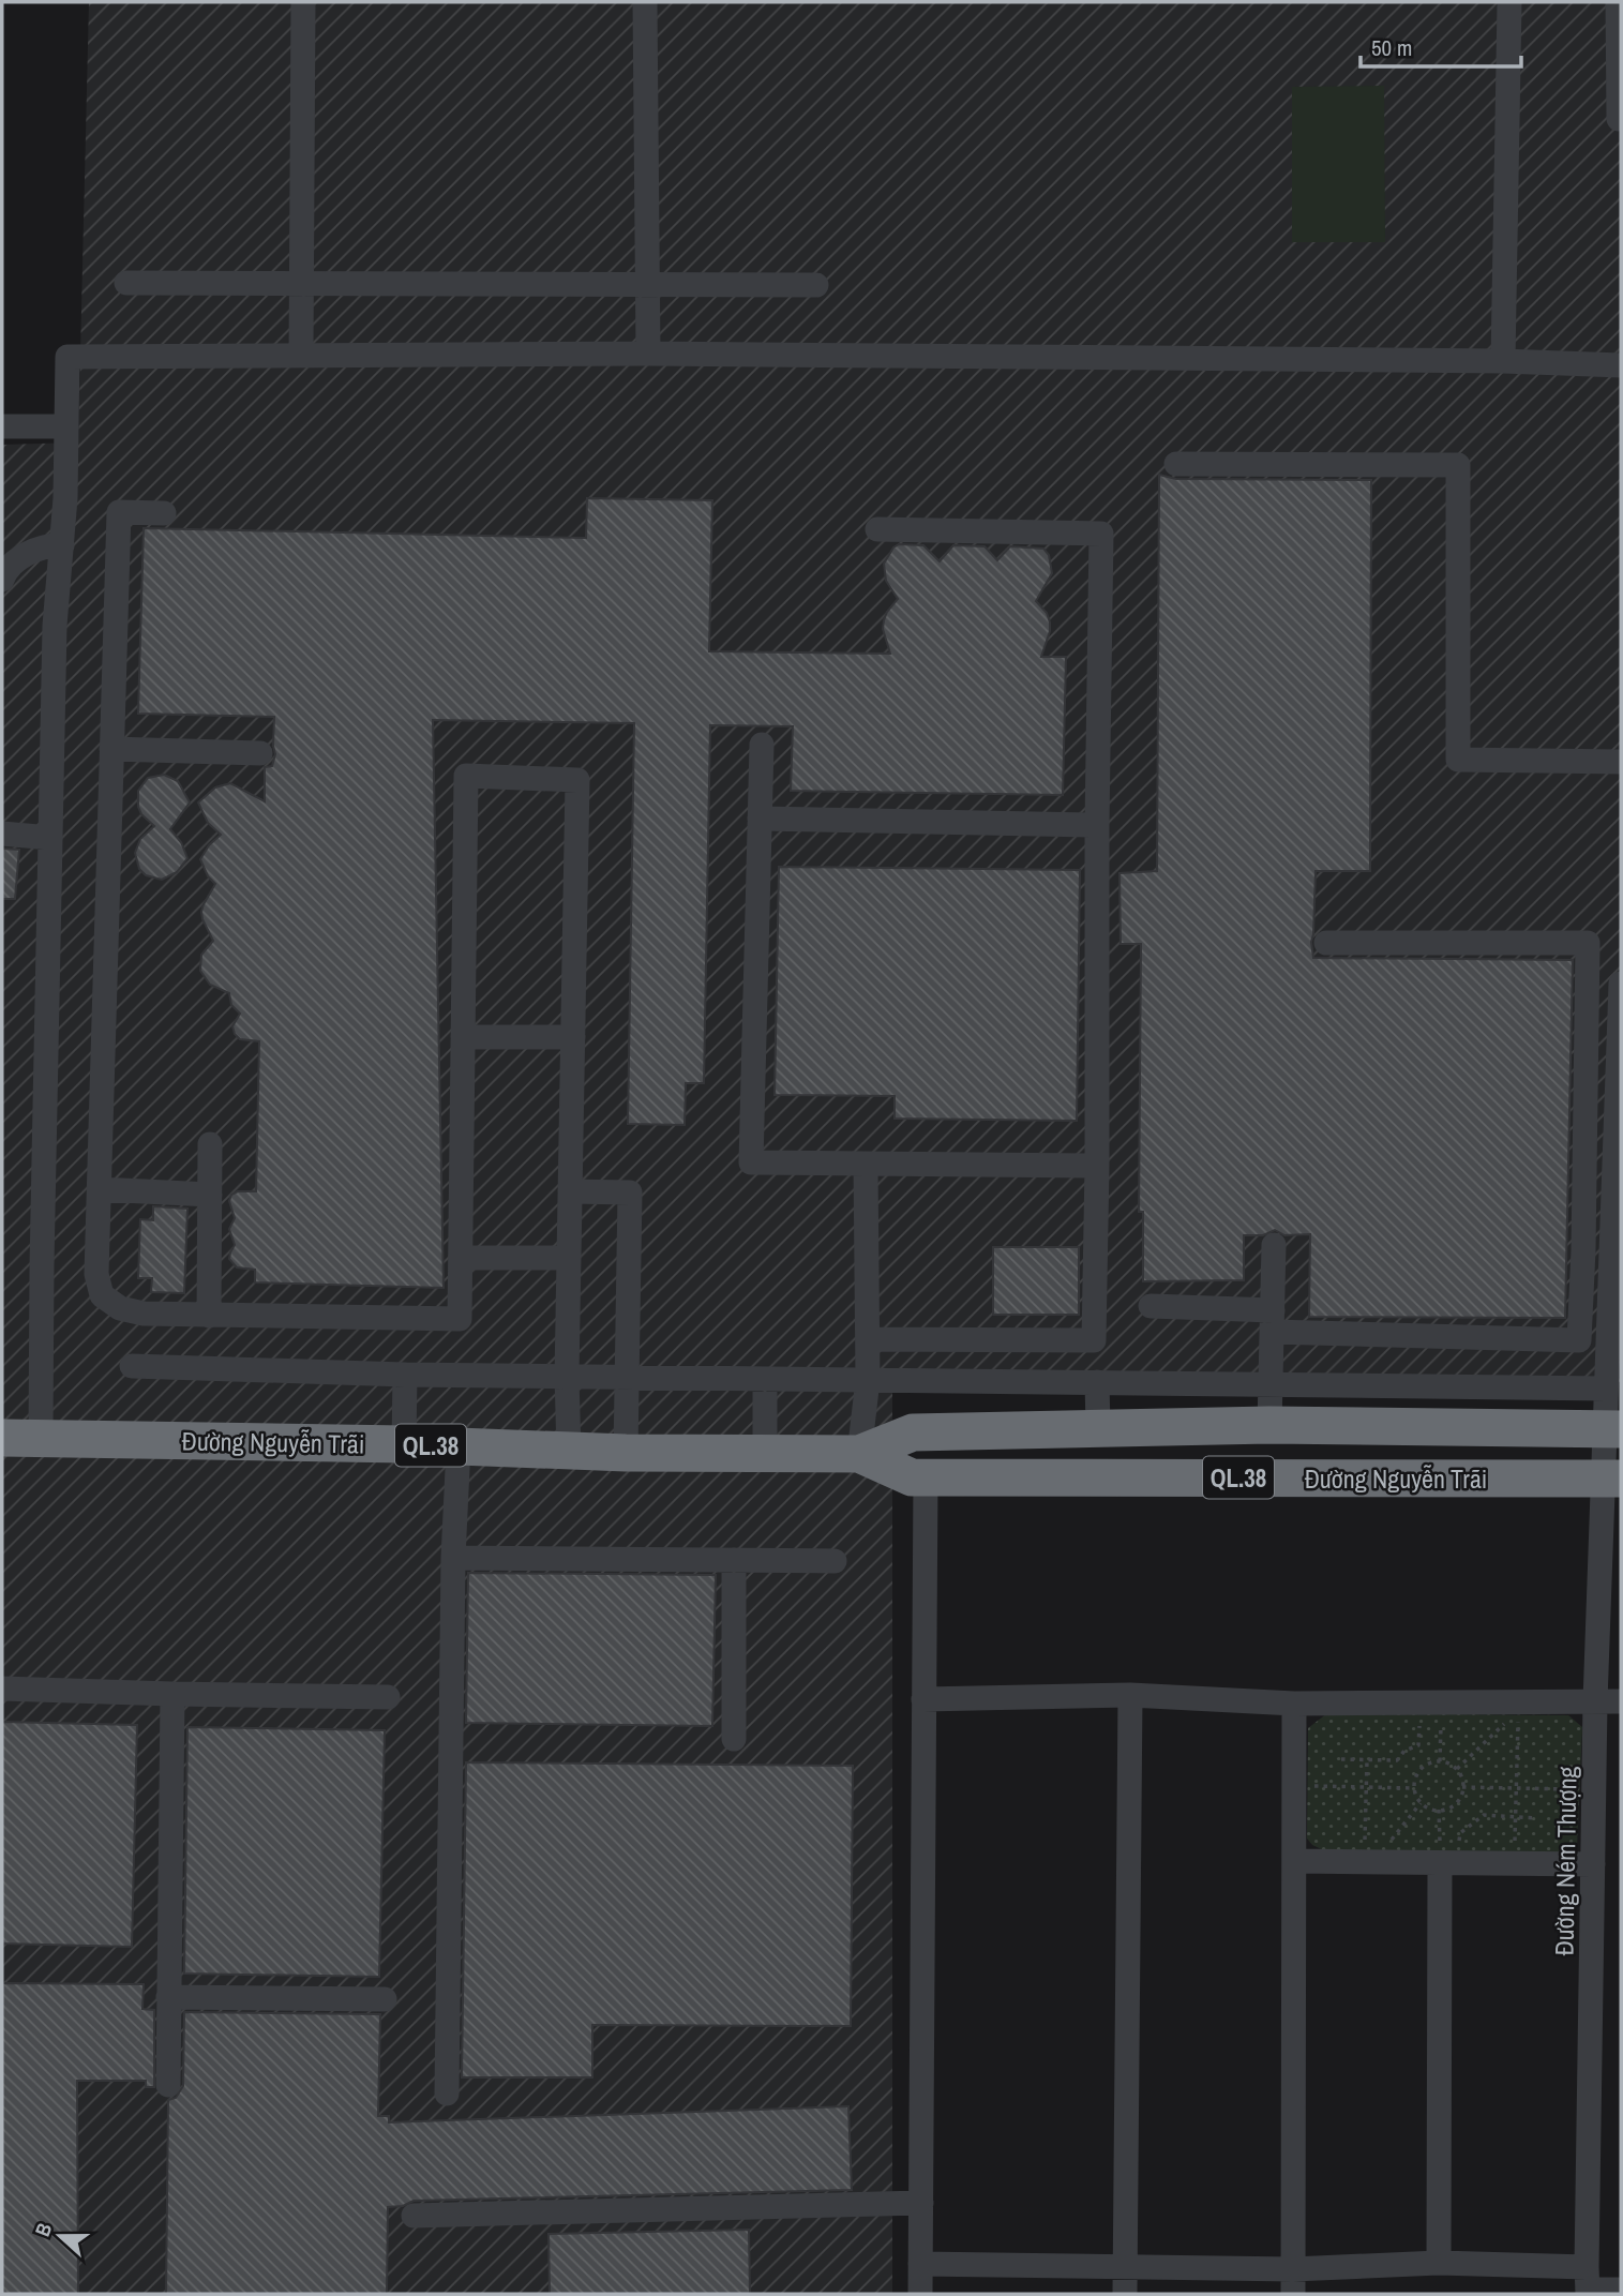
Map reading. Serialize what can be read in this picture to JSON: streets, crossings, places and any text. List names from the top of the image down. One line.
{"streets":{"highway":["Đường Nguyễn Trãi","QL.38"],"street":["Đường Ném Thượng"]},"crossings":[["Đường Nguyễn Trãi","Đường Ném Thượng"]],"scale_bar":"50 m","north":"left"}
